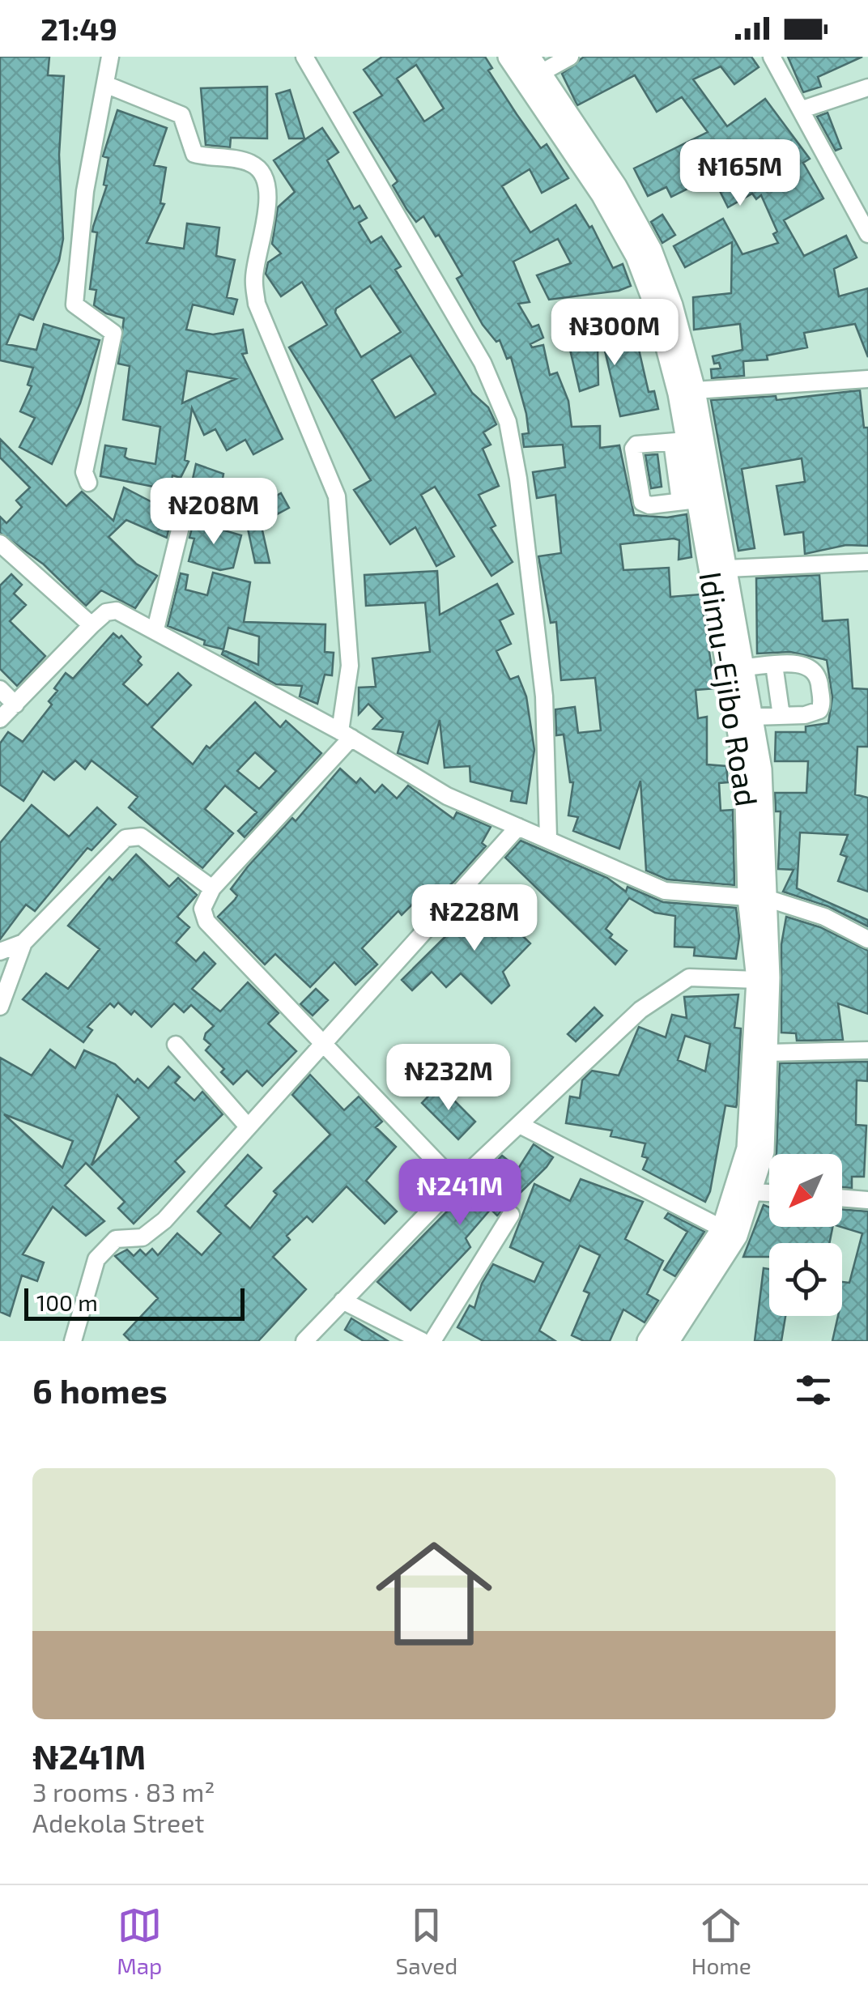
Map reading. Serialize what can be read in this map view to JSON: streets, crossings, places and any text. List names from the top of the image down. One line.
{"streets":{"main road":["Idimu-Ejibo Road"]},"scale_bar":"100 m","north":"bottom left","page":{"status":"21:49","price":["₦165M","₦300M","₦208M","₦228M","₦232M","₦241M"],"scale":"100 m","heading":"6 homes","list":[{"name":"₦241M","note":"3 rooms · 83 m² · Adekola Street"}],"tabs":["Map","Saved","Home"]}}
